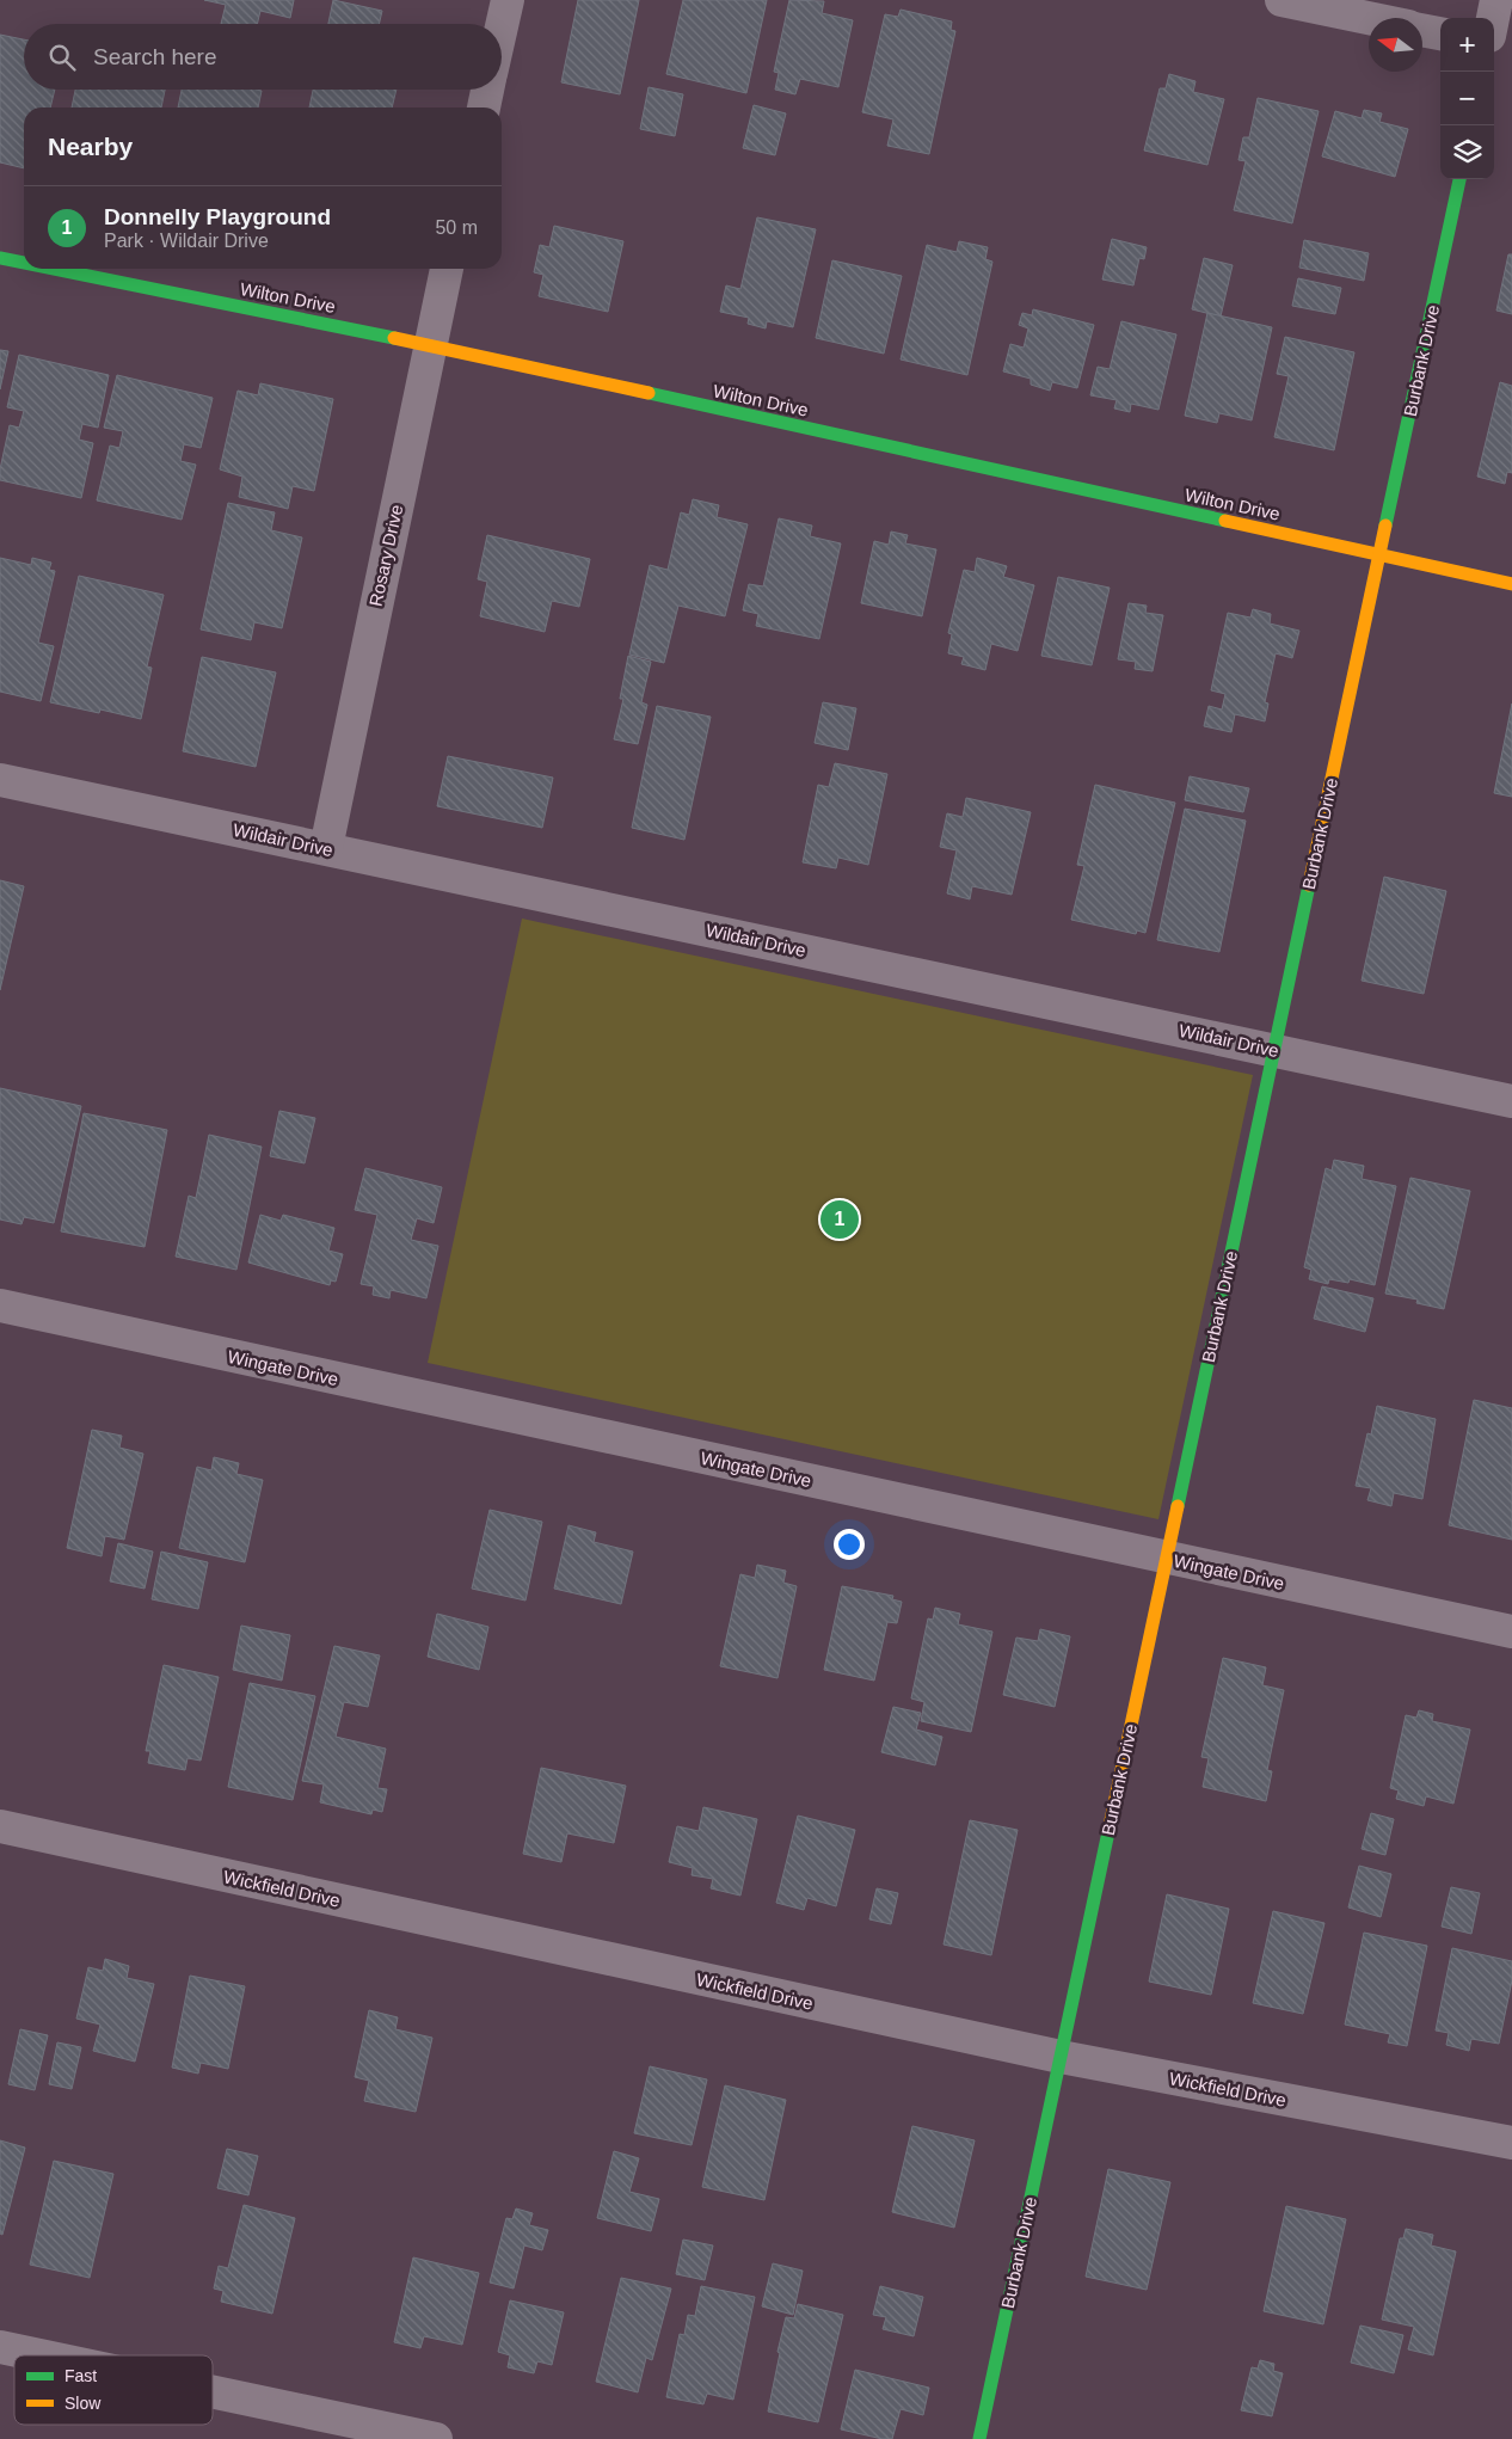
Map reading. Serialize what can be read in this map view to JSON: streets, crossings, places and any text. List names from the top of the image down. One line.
{"streets":{"street":["Wilton Drive","Burbank Drive","Rosary Drive","Wildair Drive","Wingate Drive","Wickfield Drive"]},"crossings":[["Wilton Drive","Burbank Drive"],["Wilton Drive","Rosary Drive"],["Burbank Drive","Wildair Drive"],["Burbank Drive","Wingate Drive"],["Burbank Drive","Wickfield Drive"],["Rosary Drive","Wildair Drive"]],"legend":["Fast","Slow"],"north":"left","page":{"map_buttons":["+","−"],"search":"Search here","heading":"Nearby","list":[{"mark":"1","name":"Donnelly Playground","note":"Park · Wildair Drive","value":"50 m"}],"pins":"1"}}
